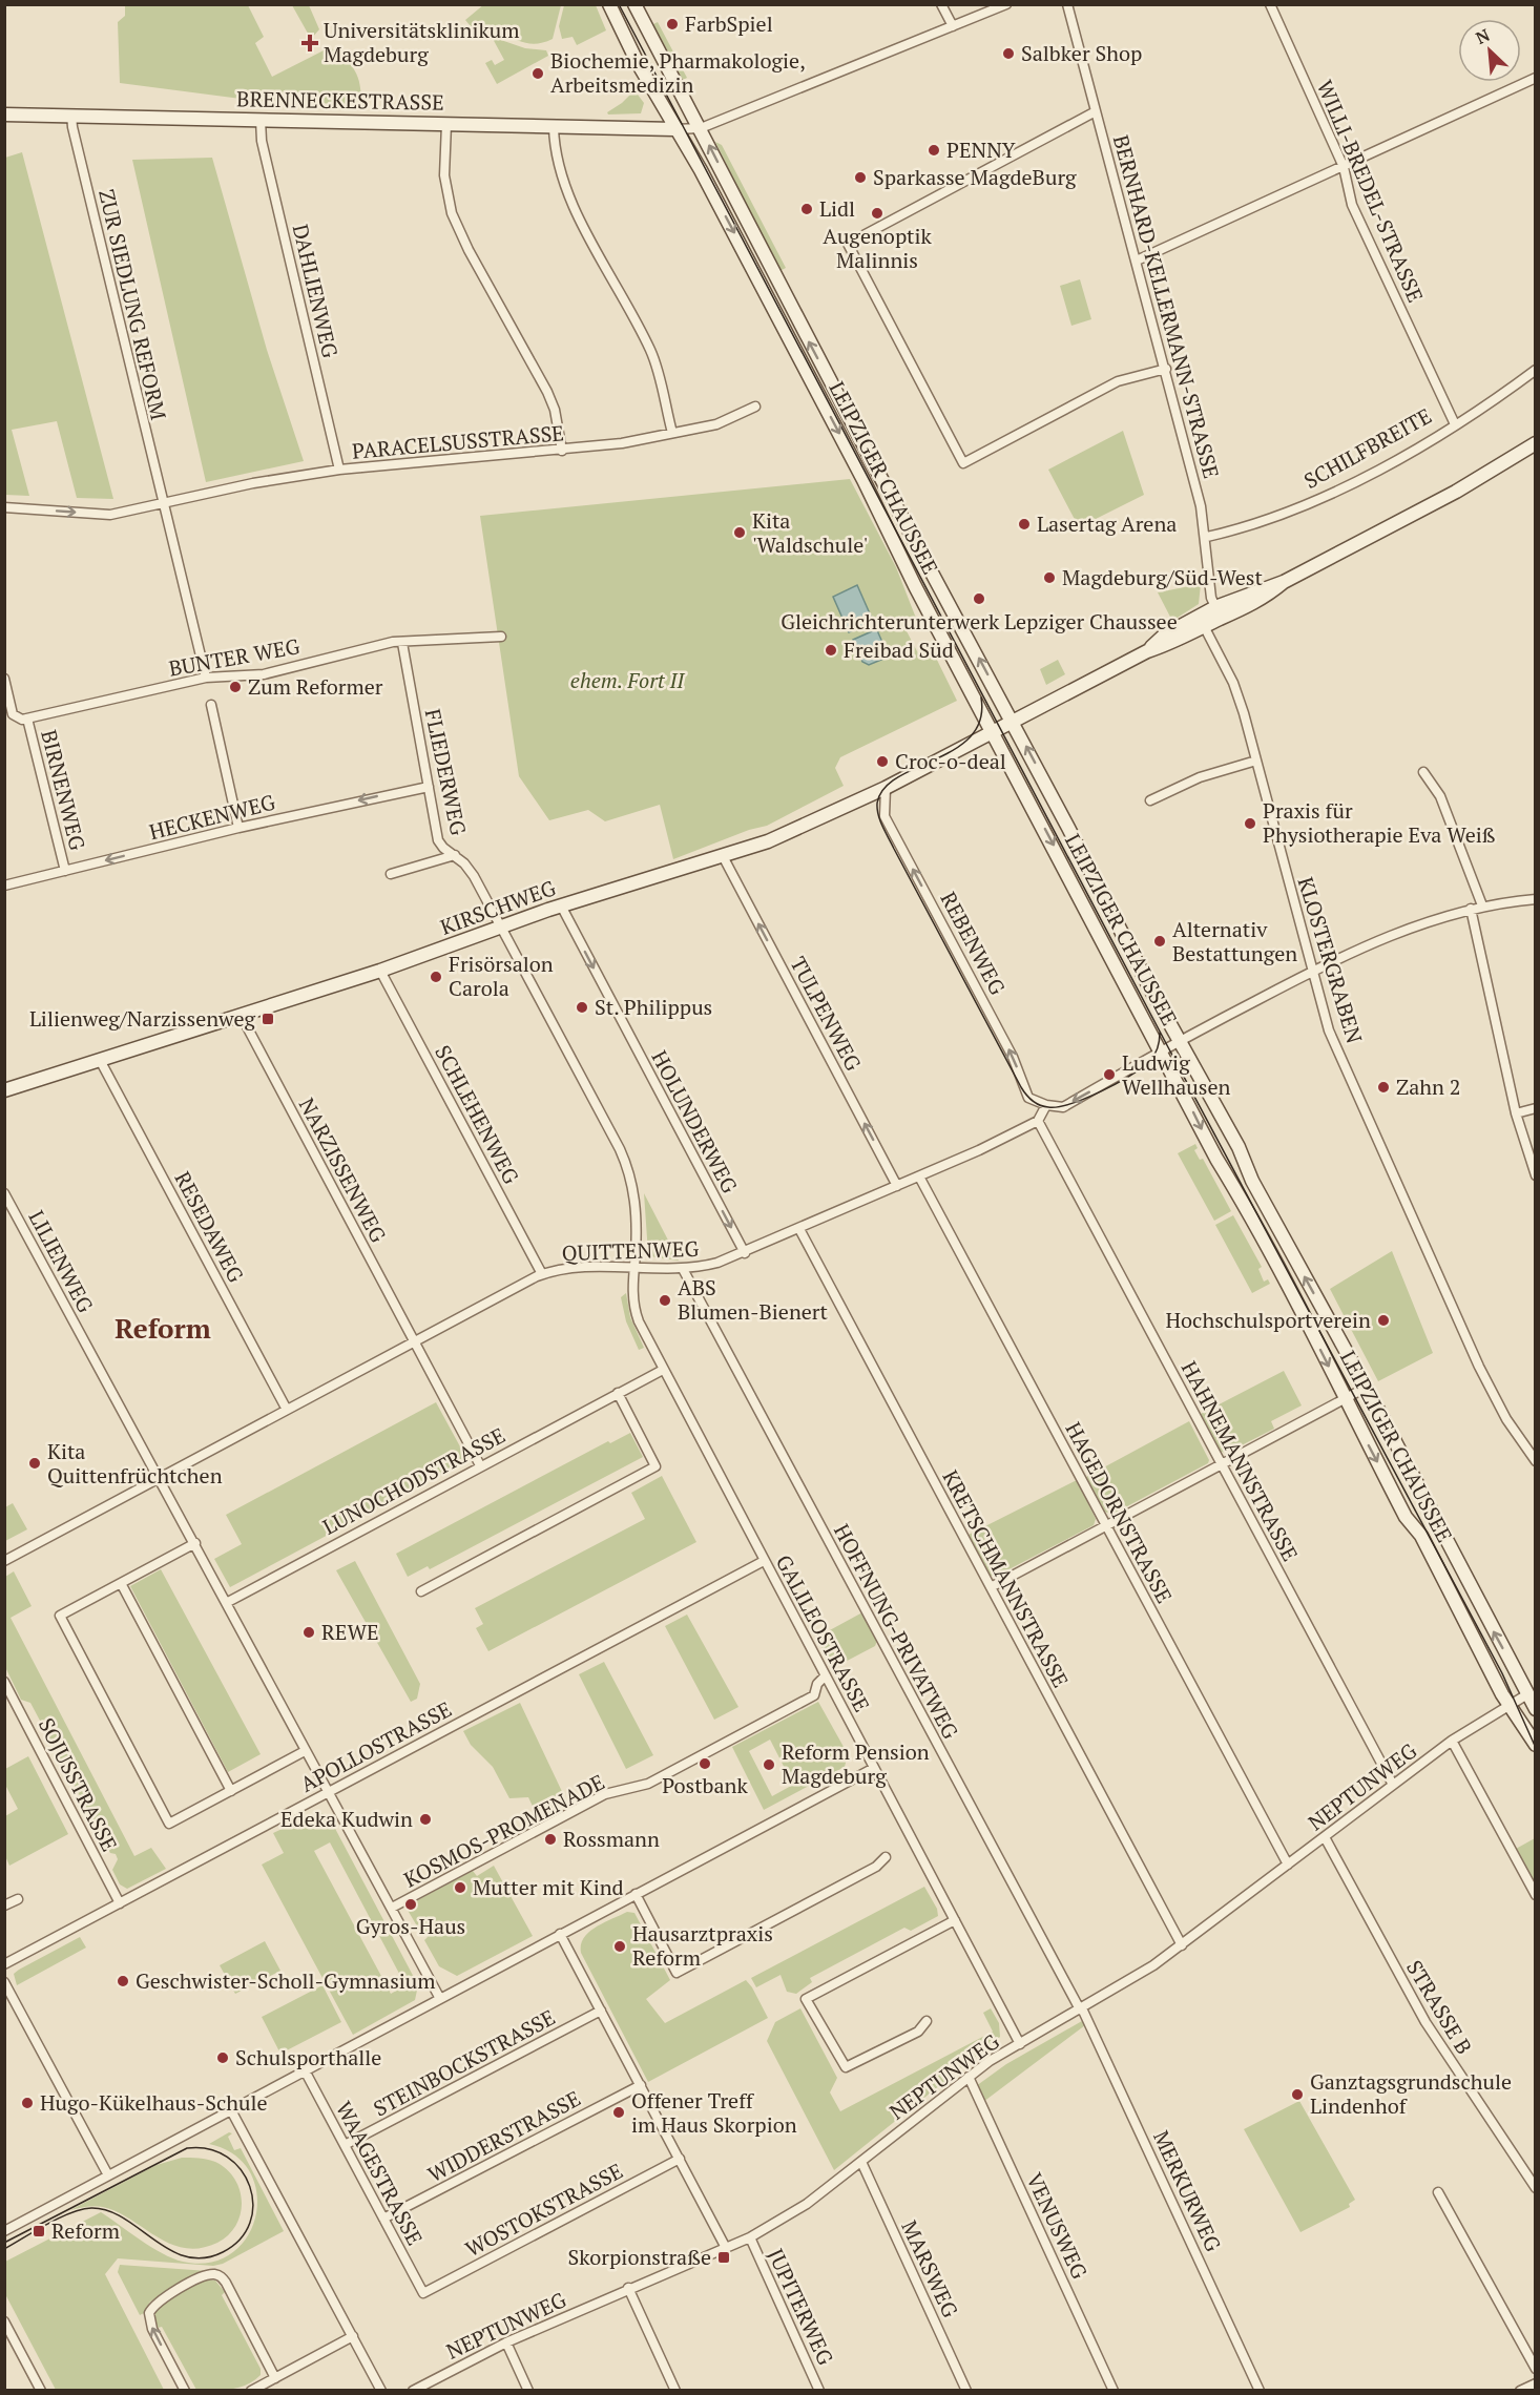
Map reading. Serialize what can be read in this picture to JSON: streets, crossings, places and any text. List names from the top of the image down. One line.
{"streets":{"main road":["BRENNECKESTRASSE","LEIPZIGER CHAUSSEE","KIRSCHWEG"],"street":["WILLI-BREDEL-STRASSE","DAHLIENWEG","ZUR SIEDLUNG REFORM","BERNHARD-KELLERMANN-STRASSE","PARACELSUSSTRASSE","SCHILFBREITE","BUNTER WEG","FLIEDERWEG","BIRNENWEG","HECKENWEG","REBENWEG","KLOSTERGRABEN","TULPENWEG","SCHLEHENWEG","HOLUNDERWEG","NARZISSENWEG","RESEDAWEG","QUITTENWEG","LILIENWEG","HAHNEMANNSTRASSE","LUNOCHODSTRASSE","HAGEDORNSTRASSE","KRETSCHMANNSTRASSE","HOFFNUNG-PRIVATWEG","GALILEOSTRASSE","APOLLOSTRASSE","SOJUSSTRASSE","NEPTUNWEG","KOSMOS-PROMENADE","STRASSE B","STEINBOCKSTRASSE","WIDDERSTRASSE","WAAGESTRASSE","MERKURWEG","WOSTOKSTRASSE","VENUSWEG","MARSWEG","JUPITERWEG"]},"crossings":[["BRENNECKESTRASSE","DAHLIENWEG"],["BRENNECKESTRASSE","ZUR SIEDLUNG REFORM"],["BRENNECKESTRASSE","LEIPZIGER CHAUSSEE"],["WILLI-BREDEL-STRASSE","SCHILFBREITE"],["DAHLIENWEG","PARACELSUSSTRASSE"],["ZUR SIEDLUNG REFORM","PARACELSUSSTRASSE"],["ZUR SIEDLUNG REFORM","BUNTER WEG"],["BERNHARD-KELLERMANN-STRASSE","SCHILFBREITE"],["LEIPZIGER CHAUSSEE","KIRSCHWEG"],["LEIPZIGER CHAUSSEE","NEPTUNWEG"],["BUNTER WEG","FLIEDERWEG"],["BUNTER WEG","BIRNENWEG"],["FLIEDERWEG","HECKENWEG"],["FLIEDERWEG","KIRSCHWEG"],["BIRNENWEG","HECKENWEG"],["KIRSCHWEG","REBENWEG"],["KIRSCHWEG","TULPENWEG"],["KIRSCHWEG","SCHLEHENWEG"],["KIRSCHWEG","HOLUNDERWEG"],["KIRSCHWEG","NARZISSENWEG"],["KIRSCHWEG","RESEDAWEG"],["TULPENWEG","QUITTENWEG"],["SCHLEHENWEG","QUITTENWEG"],["HOLUNDERWEG","QUITTENWEG"],["NARZISSENWEG","QUITTENWEG"],["NARZISSENWEG","LUNOCHODSTRASSE"],["RESEDAWEG","QUITTENWEG"],["QUITTENWEG","LILIENWEG"],["QUITTENWEG","HAHNEMANNSTRASSE"],["QUITTENWEG","HAGEDORNSTRASSE"],["QUITTENWEG","KRETSCHMANNSTRASSE"],["QUITTENWEG","HOFFNUNG-PRIVATWEG"],["QUITTENWEG","GALILEOSTRASSE"],["LILIENWEG","LUNOCHODSTRASSE"],["LILIENWEG","APOLLOSTRASSE"],["LILIENWEG","KOSMOS-PROMENADE"],["HAHNEMANNSTRASSE","NEPTUNWEG"],["LUNOCHODSTRASSE","GALILEOSTRASSE"],["HAGEDORNSTRASSE","NEPTUNWEG"],["KRETSCHMANNSTRASSE","NEPTUNWEG"],["HOFFNUNG-PRIVATWEG","NEPTUNWEG"],["HOFFNUNG-PRIVATWEG","MERKURWEG"],["GALILEOSTRASSE","APOLLOSTRASSE"],["GALILEOSTRASSE","NEPTUNWEG"],["GALILEOSTRASSE","KOSMOS-PROMENADE"],["APOLLOSTRASSE","SOJUSSTRASSE"],["NEPTUNWEG","STRASSE B"],["NEPTUNWEG","MERKURWEG"],["NEPTUNWEG","VENUSWEG"],["NEPTUNWEG","MARSWEG"],["NEPTUNWEG","JUPITERWEG"],["STEINBOCKSTRASSE","WAAGESTRASSE"],["WIDDERSTRASSE","WAAGESTRASSE"],["WAAGESTRASSE","WOSTOKSTRASSE"]],"one_way":["HECKENWEG","REBENWEG","TULPENWEG"],"districts":["Reform"],"parks":["ehem. Fort II"],"places":{"other":["FarbSpiel","Salbker Shop","Biochemie, Pharmakologie, Arbeitsmedizin","PENNY","Sparkasse MagdeBurg","Lidl","Augenoptik Malinnis","Lasertag Arena","Kita 'Waldschule'","Magdeburg/Süd-West","Gleichrichterunterwerk Lepziger Chaussee","Freibad Süd","Zum Reformer","Croc-o-deal","Praxis für Physiotherapie Eva Weiß","Alternativ Bestattungen","Frisörsalon Carola","St. Philippus","Ludwig Wellhausen","Zahn 2","ABS Blumen-Bienert","Hochschulsportverein","Kita Quittenfrüchtchen","REWE","Postbank","Reform Pension Magdeburg","Edeka Kudwin","Rossmann","Mutter mit Kind","Gyros-Haus","Hausarztpraxis Reform","Geschwister-Scholl-Gymnasium","Schulsporthalle","Ganztagsgrundschule Lindenhof","Hugo-Kükelhaus-Schule","Offener Treff im Haus Skorpion"],"health":["Universitätsklinikum Magdeburg"],"transit":["Lilienweg/Narzissenweg","Reform","Skorpionstraße"]},"north":"top left"}
